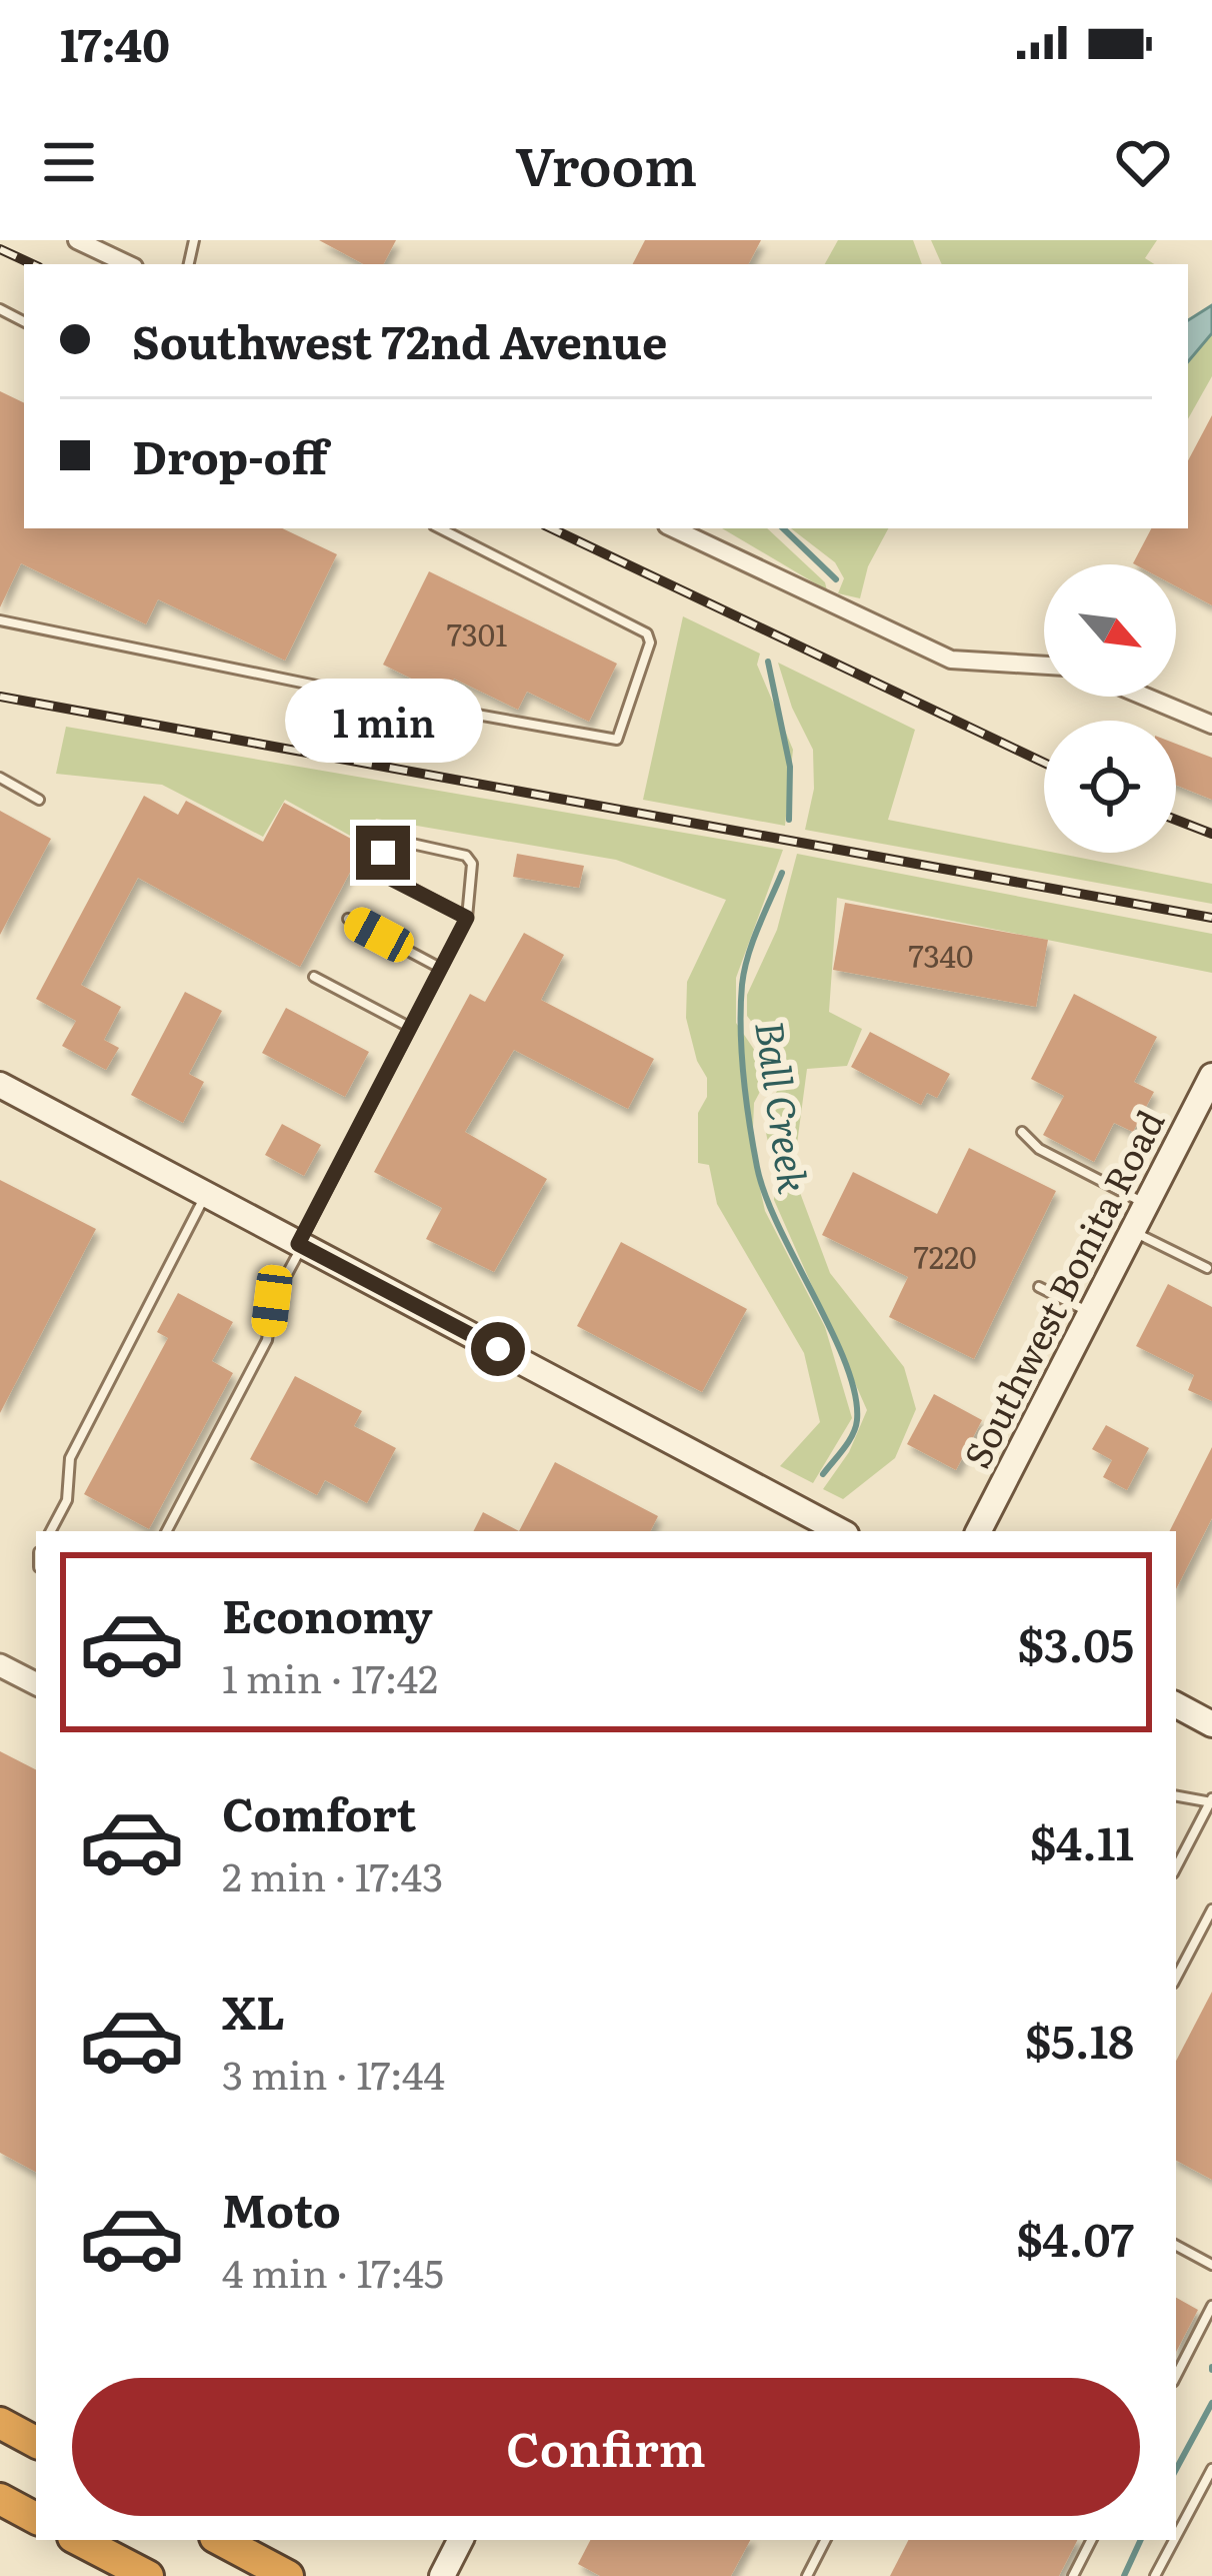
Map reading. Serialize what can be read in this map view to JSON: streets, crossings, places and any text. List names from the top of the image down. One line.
{"streets":{"main road":["Southwest Bonita Road"]},"water":["Ball Creek"],"house_numbers":["7301","7340","7220"],"north":"bottom right","page":{"status":"17:40","header":"Vroom","banner":["Southwest 72nd Avenue","Drop-off"],"bubble":"1 min","list":[{"name":"Economy","note":"1 min · 17:42","value":"$3.05"},{"name":"Comfort","note":"2 min · 17:43","value":"$4.11"},{"name":"XL","note":"3 min · 17:44","value":"$5.18"},{"name":"Moto","note":"4 min · 17:45","value":"$4.07"}],"buttons":"Confirm"}}
